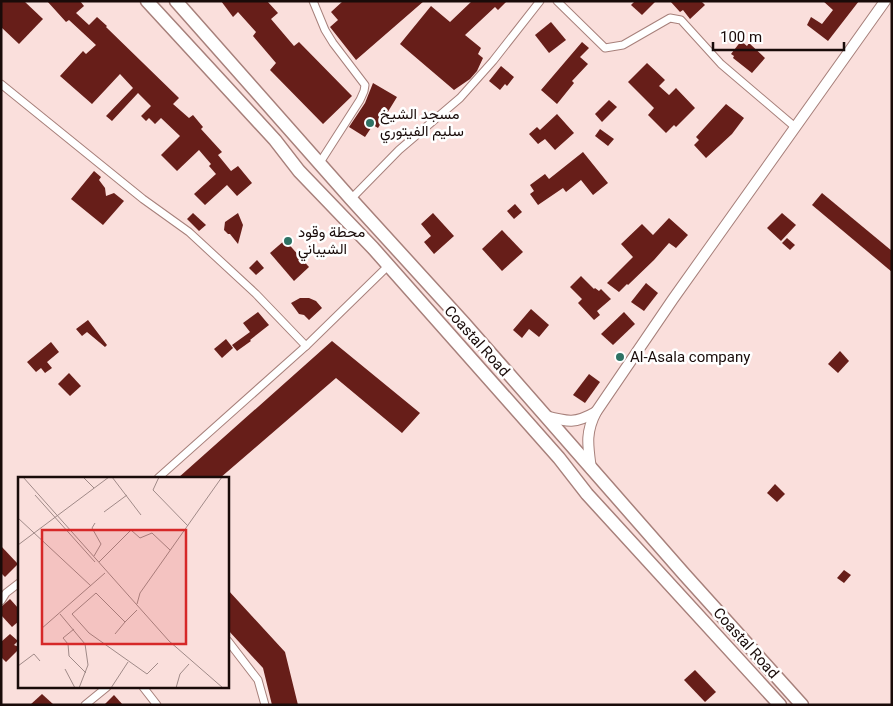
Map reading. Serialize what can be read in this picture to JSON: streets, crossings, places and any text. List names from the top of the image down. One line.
{"streets":{"highway":["Coastal Road"]},"places":["مسجد الشيخ سليم الفيتوري","محطة وقود الشيباني","Al-Asala company"],"scale_bar":"100 m"}
